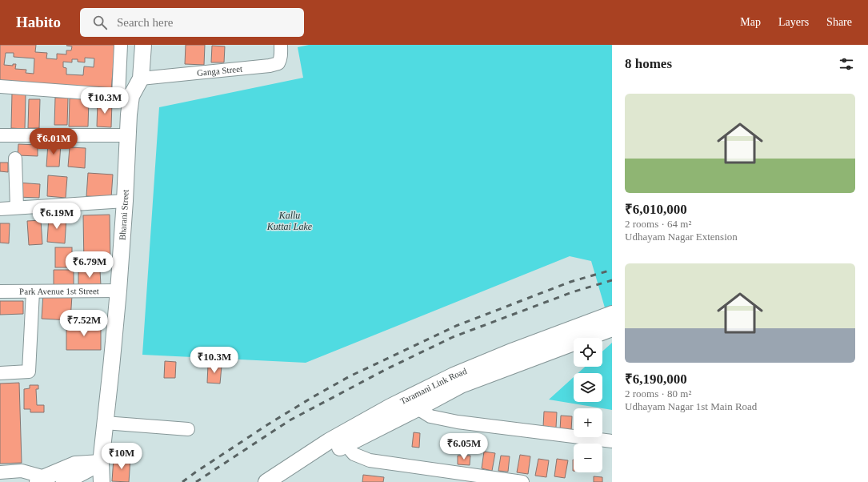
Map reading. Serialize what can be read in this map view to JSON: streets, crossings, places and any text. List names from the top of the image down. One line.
{"streets":{"street":["Ganga Street","Bharani Street","Park Avenue 1st Street","Taramani Link Road"]},"crossings":[["Ganga Street","Bharani Street"],["Bharani Street","Park Avenue 1st Street"]],"water":["Kallu Kuttai Lake"],"page":{"header":"Habito","search":"Search here","nav":["Map","Layers","Share"],"heading":"8 homes","list":[{"name":"₹6,010,000","note":"2 rooms · 64 m² · Udhayam Nagar Extension"},{"name":"₹6,190,000","note":"2 rooms · 80 m² · Udhayam Nagar 1st Main Road"}],"price":["₹10.3M","₹6.01M","₹6.19M","₹6.79M","₹7.52M","₹10.3M","₹6.05M","₹10M"],"map_buttons":["+","−"]}}
